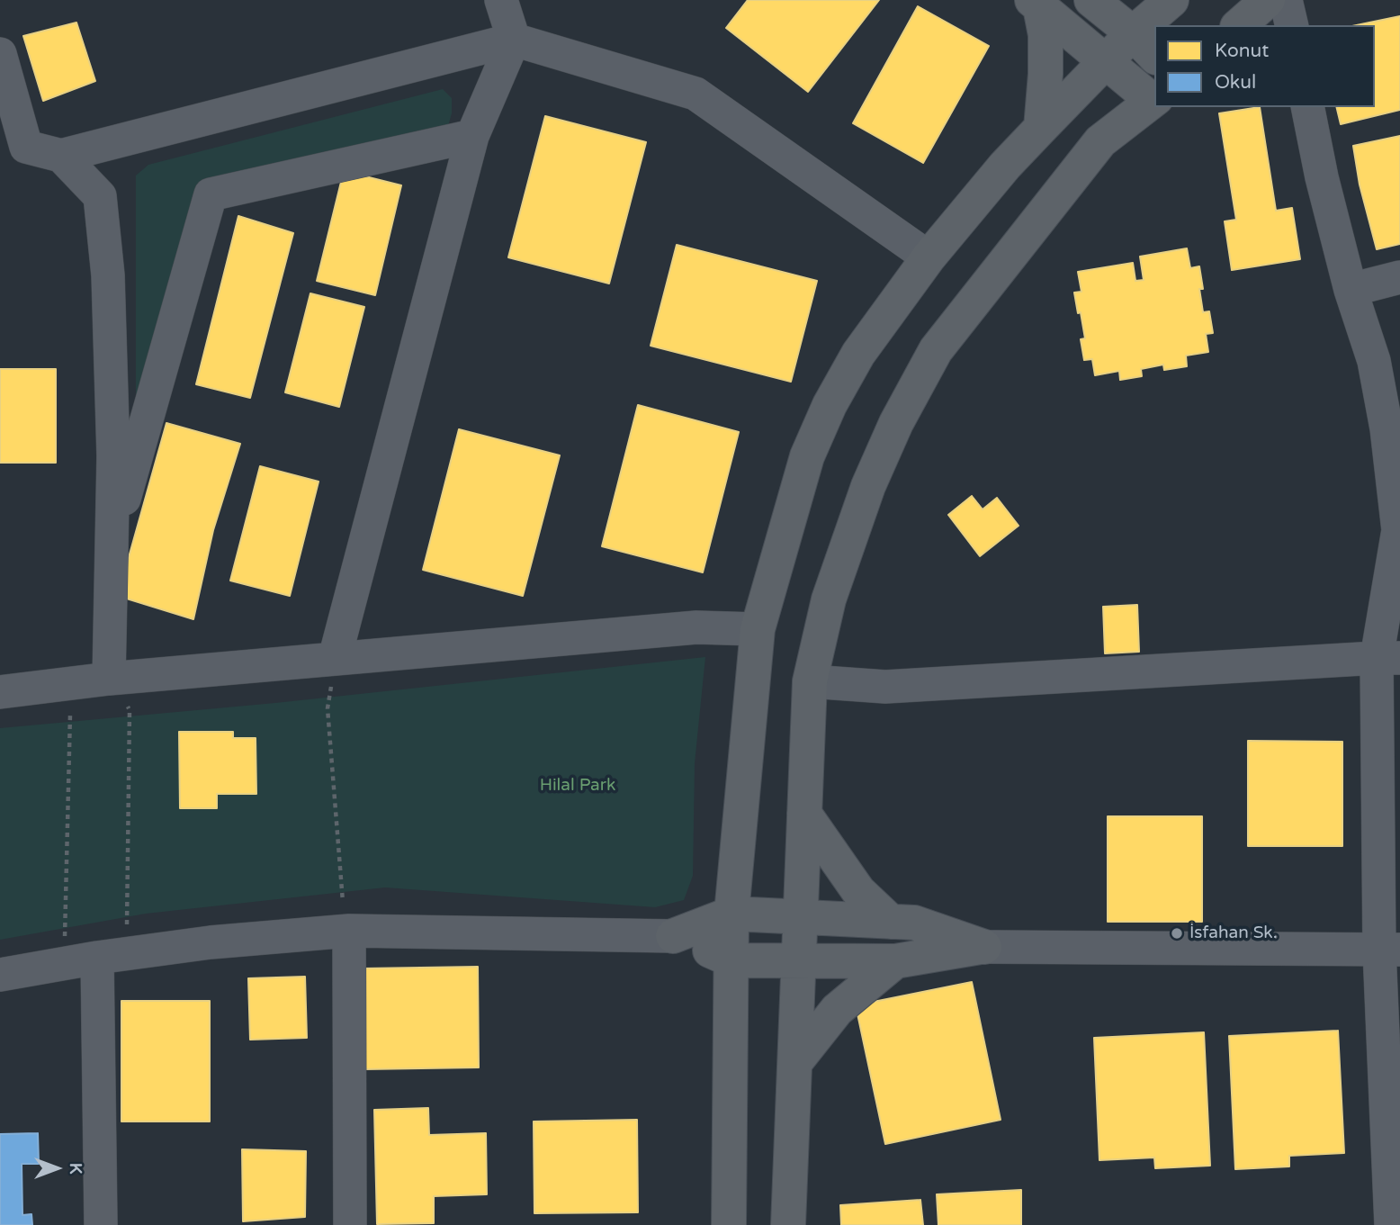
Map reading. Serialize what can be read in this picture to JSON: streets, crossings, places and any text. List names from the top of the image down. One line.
{"parks":["Hilal Park"],"places":["İsfahan Sk."],"legend":["Konut","Okul"],"north":"right"}
